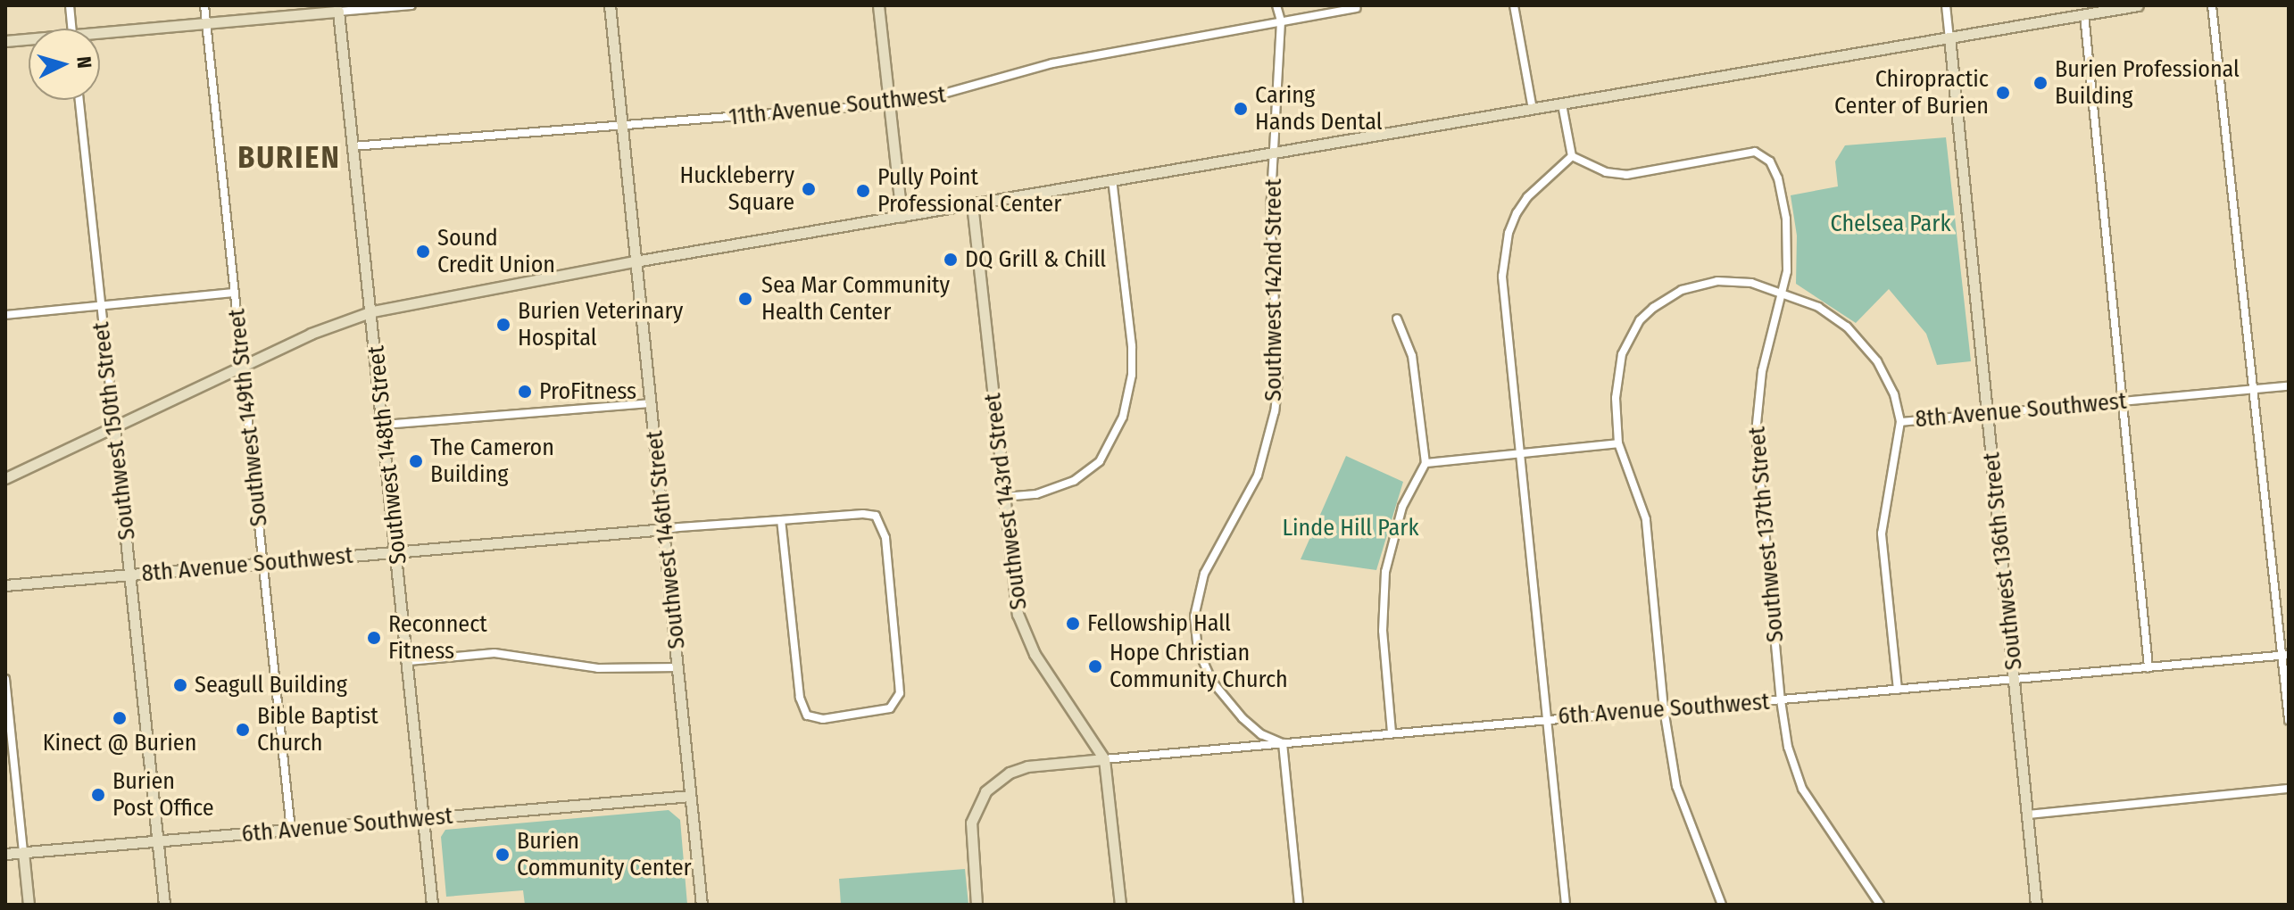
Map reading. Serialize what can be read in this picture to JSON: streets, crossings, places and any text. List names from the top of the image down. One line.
{"streets":{"street":["11th Avenue Southwest","Southwest 142nd Street","8th Avenue Southwest","Southwest 149th Street","Southwest 150th Street","Southwest 148th Street","Southwest 143rd Street","Southwest 137th Street","Southwest 146th Street","Southwest 136th Street","6th Avenue Southwest"]},"crossings":[["11th Avenue Southwest","Southwest 142nd Street"],["11th Avenue Southwest","Southwest 148th Street"],["11th Avenue Southwest","Southwest 146th Street"],["Southwest 142nd Street","6th Avenue Southwest"],["8th Avenue Southwest","Southwest 149th Street"],["8th Avenue Southwest","Southwest 150th Street"],["8th Avenue Southwest","Southwest 148th Street"],["8th Avenue Southwest","Southwest 137th Street"],["8th Avenue Southwest","Southwest 146th Street"],["8th Avenue Southwest","Southwest 136th Street"],["8th Avenue Southwest","6th Avenue Southwest"],["Southwest 149th Street","6th Avenue Southwest"],["Southwest 150th Street","6th Avenue Southwest"],["Southwest 148th Street","6th Avenue Southwest"],["Southwest 143rd Street","6th Avenue Southwest"],["Southwest 137th Street","6th Avenue Southwest"],["Southwest 146th Street","6th Avenue Southwest"],["Southwest 136th Street","6th Avenue Southwest"]],"districts":["BURIEN"],"parks":["Chelsea Park","Linde Hill Park"],"places":["Burien Professional Building","Chiropractic Center of Burien","Caring Hands Dental","Huckleberry Square","Pully Point Professional Center","Sound Credit Union","DQ Grill & Chill","Sea Mar Community Health Center","Burien Veterinary Hospital","ProFitness","The Cameron Building","Fellowship Hall","Reconnect Fitness","Hope Christian Community Church","Seagull Building","Kinect @ Burien","Bible Baptist Church","Burien Post Office","Burien Community Center"],"north":"right"}
